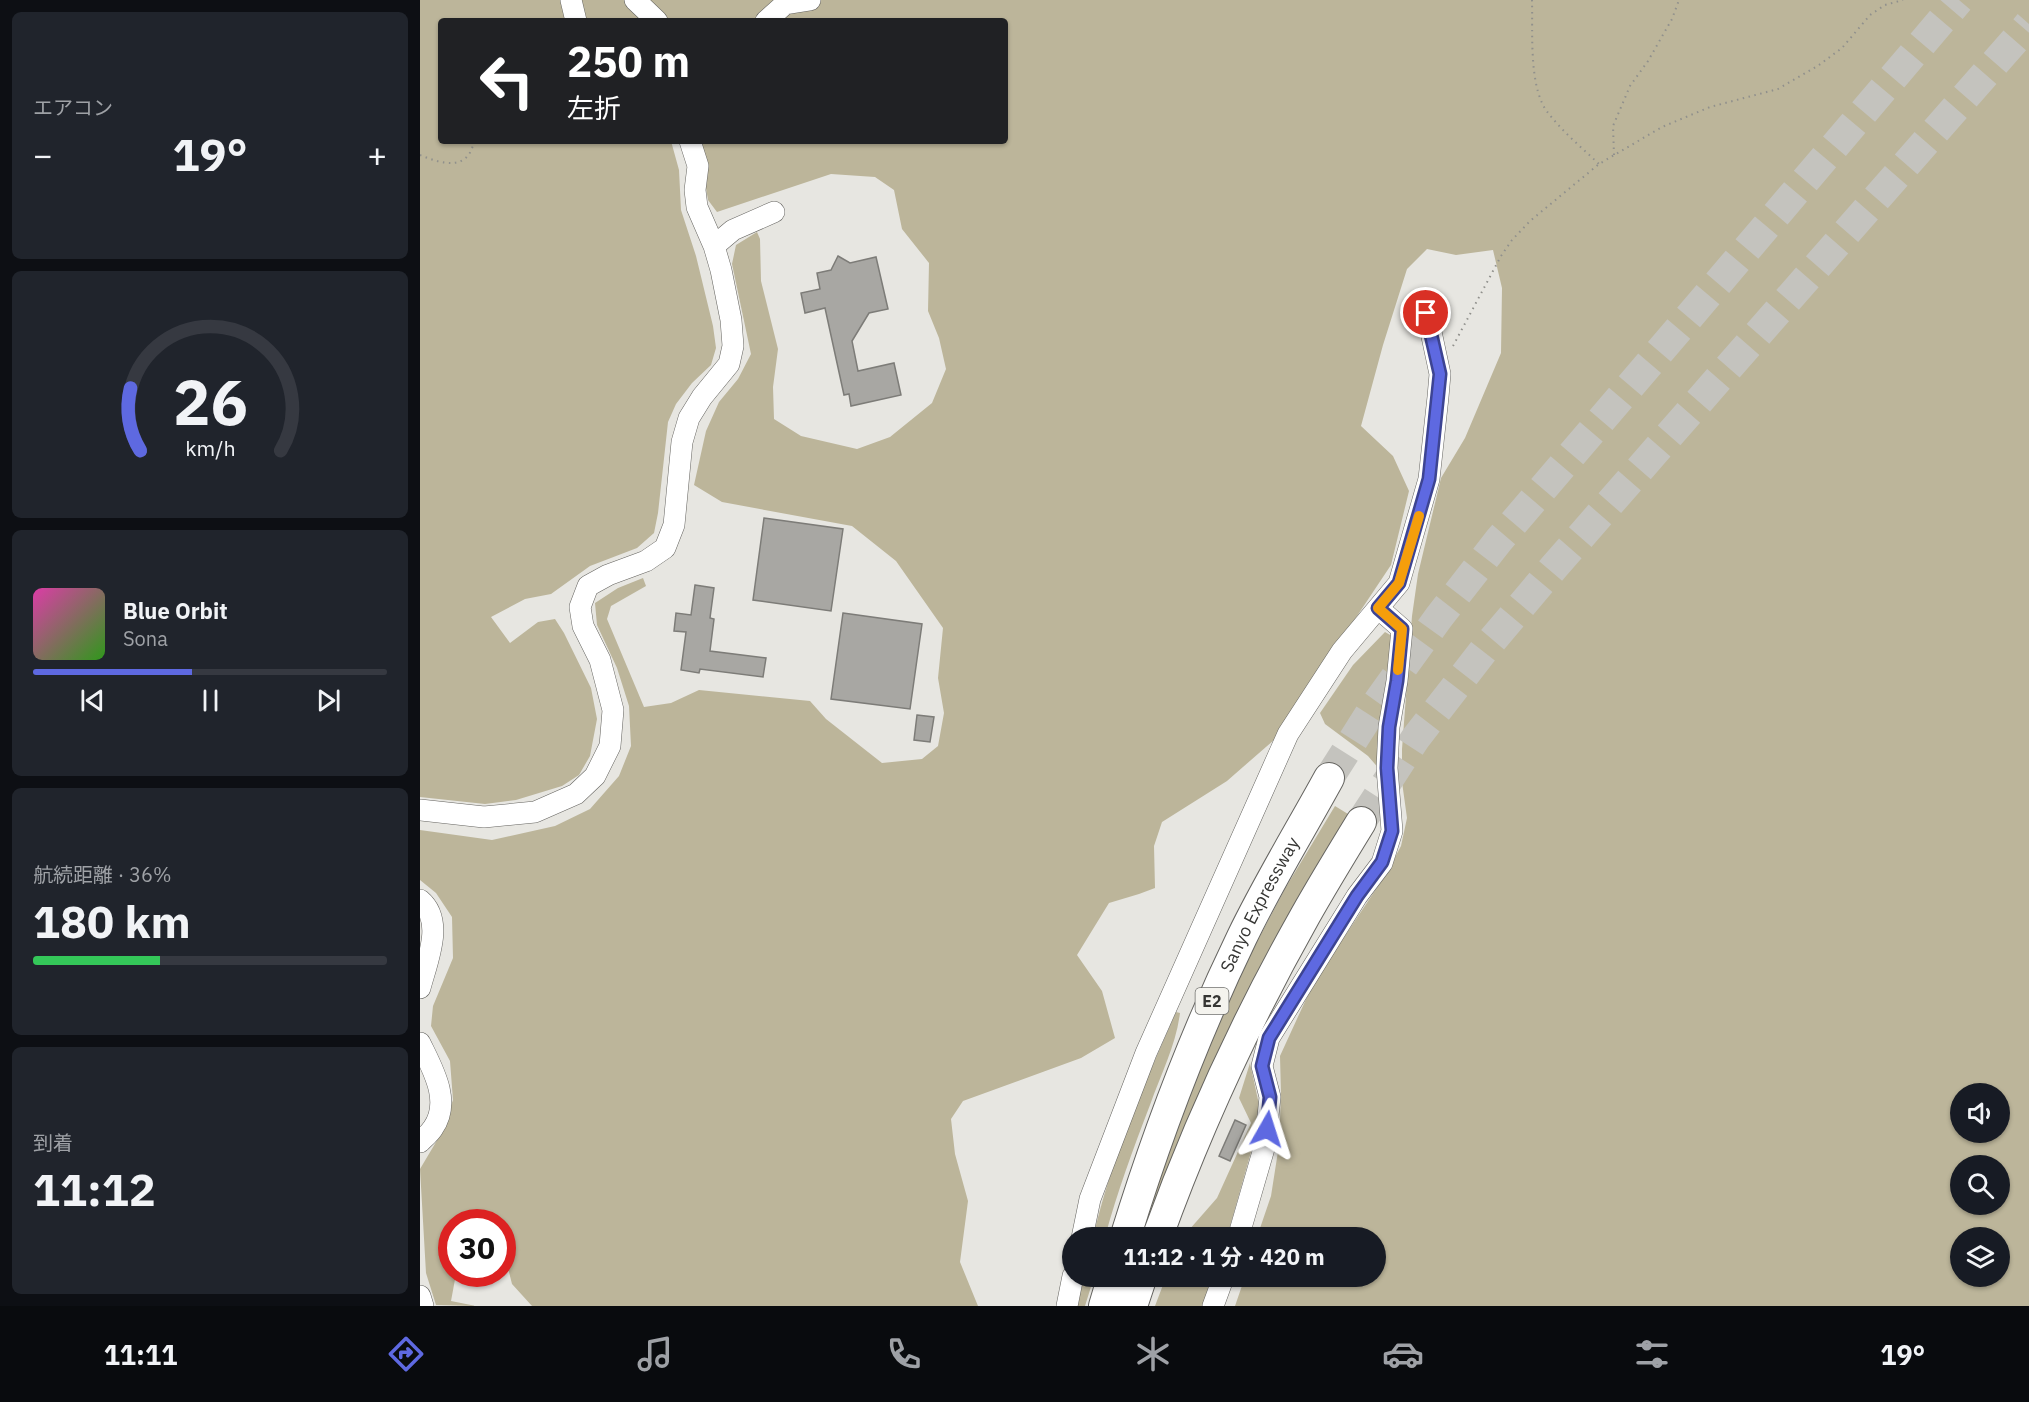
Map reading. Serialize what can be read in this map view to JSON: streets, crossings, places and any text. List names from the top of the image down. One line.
{"streets":{"highway":["Sanyo Expressway","E2"]},"page":{"tile":["エアコン",["航続距離 · 36%","180 km"],["到着","11:12"]],"turn":["250 m","左折"],"heat":["−","19°","+"],"song":["Blue Orbit","Sona"],"limit":"30","trip":"11:12 · 1 分 · 420 m","tabs":["11:11","19°"],"gauge":["26","km/h"]}}
